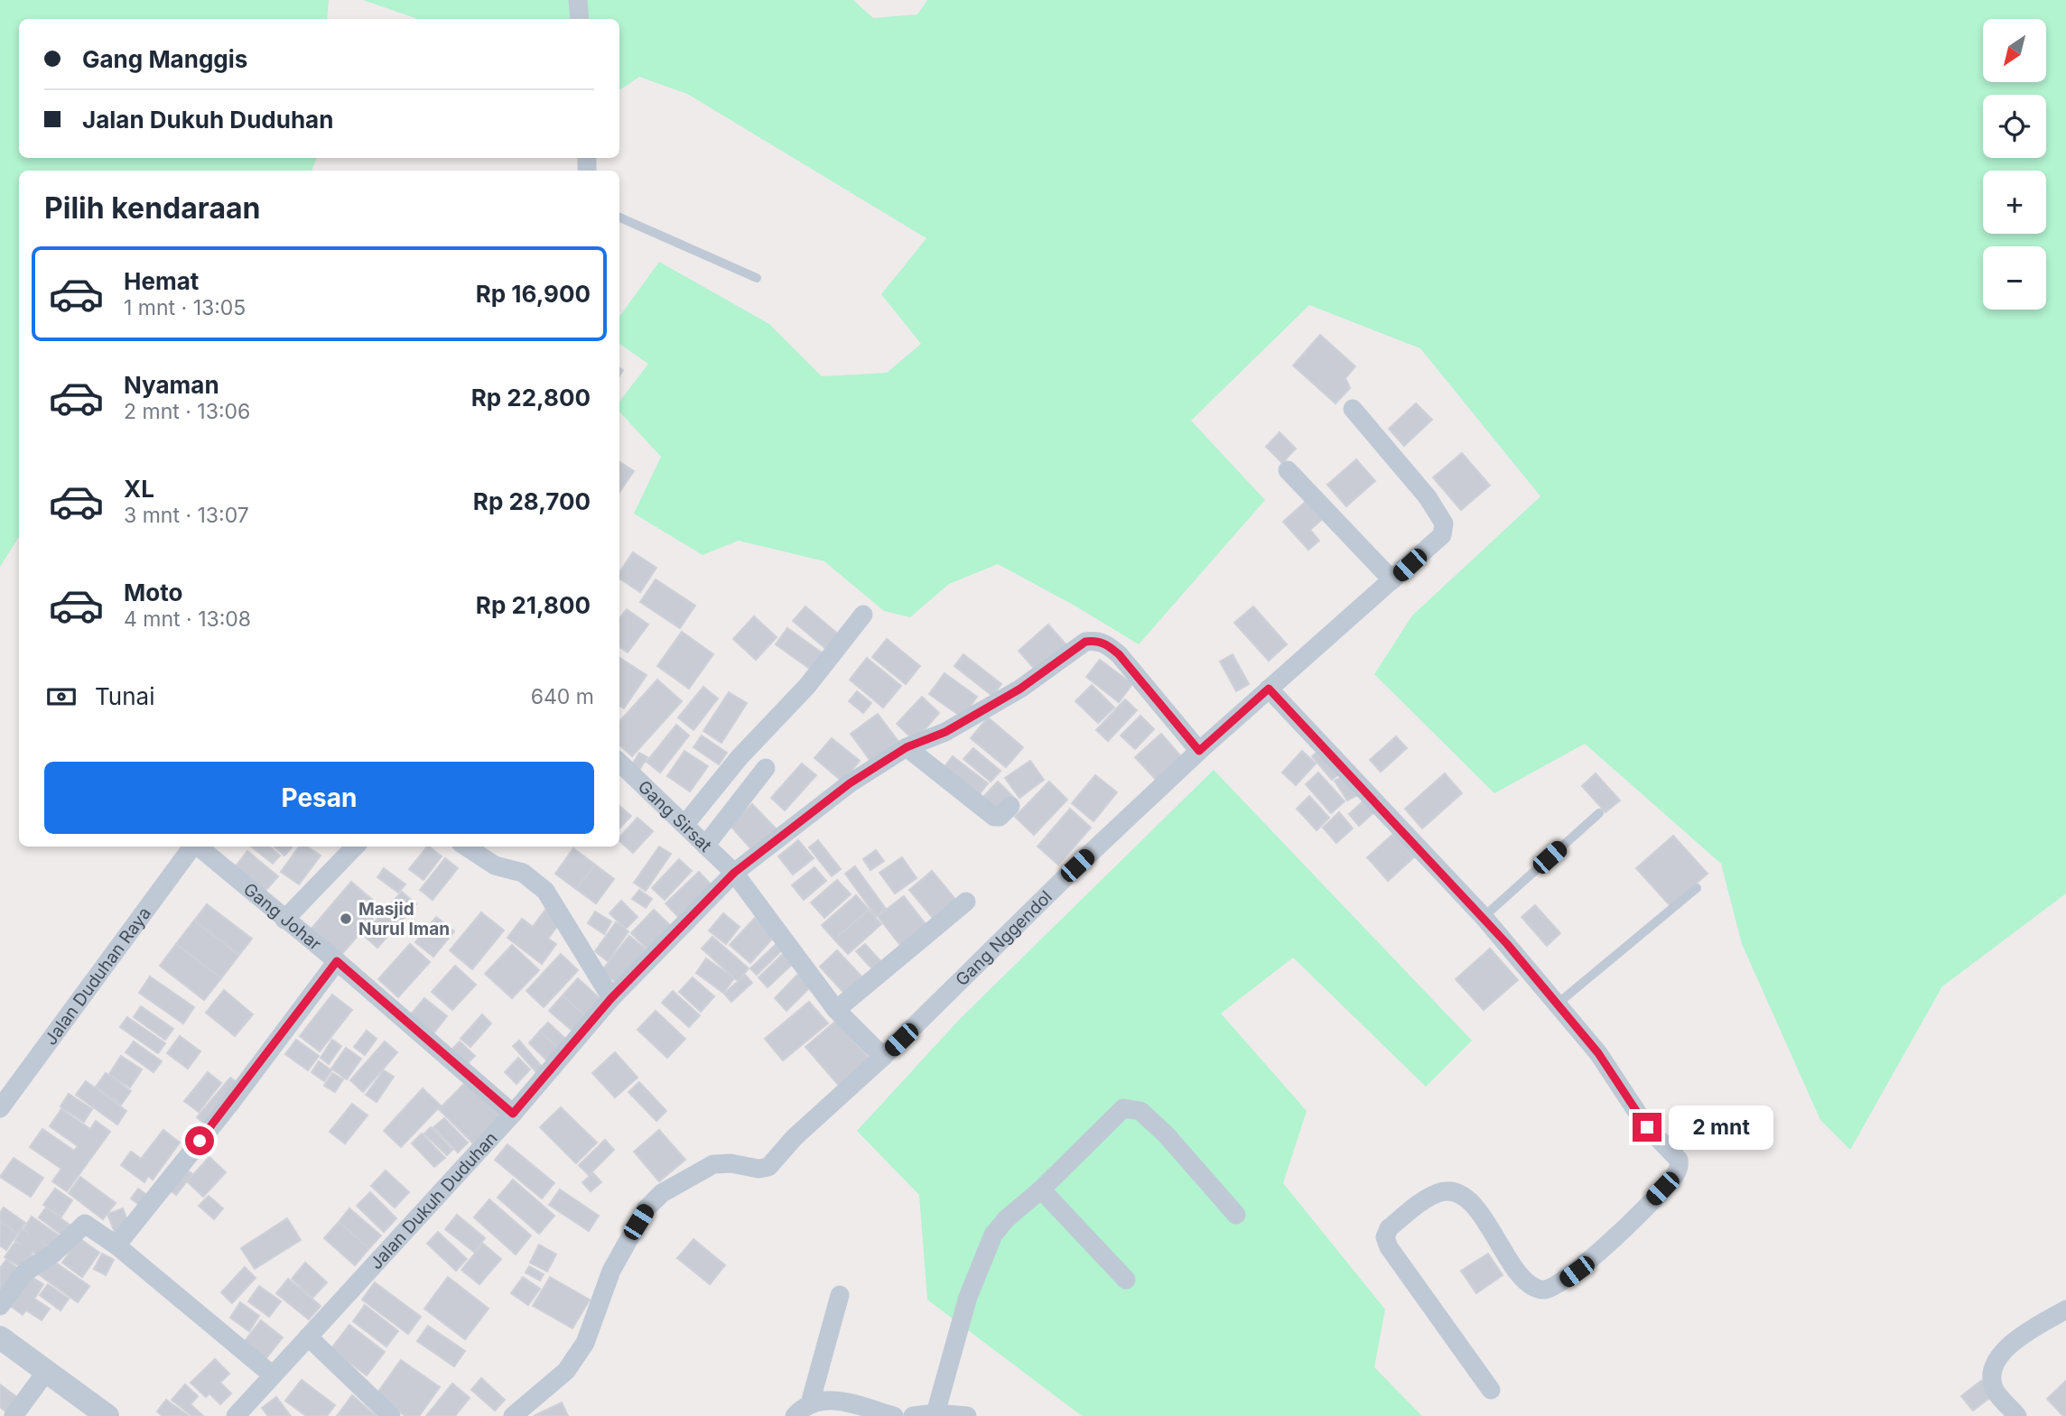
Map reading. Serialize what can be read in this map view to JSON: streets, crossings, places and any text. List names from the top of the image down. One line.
{"streets":{"street":["Gang Sirsat","Gang Johar","Gang Nggendol","Jalan Duduhan Raya","Jalan Dukuh Duduhan"]},"crossings":[["Gang Sirsat","Jalan Dukuh Duduhan"],["Gang Johar","Jalan Dukuh Duduhan"],["Gang Nggendol","Jalan Dukuh Duduhan"]],"places":["Masjid Nurul Iman"],"north":"bottom left","page":{"map_buttons":["+","−"],"banner":["Gang Manggis","Jalan Dukuh Duduhan"],"heading":"Pilih kendaraan","list":[{"name":"Hemat","note":"1 mnt · 13:05","value":"Rp 16,900"},{"name":"Nyaman","note":"2 mnt · 13:06","value":"Rp 22,800"},{"name":"XL","note":"3 mnt · 13:07","value":"Rp 28,700"},{"name":"Moto","note":"4 mnt · 13:08","value":"Rp 21,800"}],"pay":["Tunai","640 m"],"buttons":"Pesan","bubble":"2 mnt"}}
